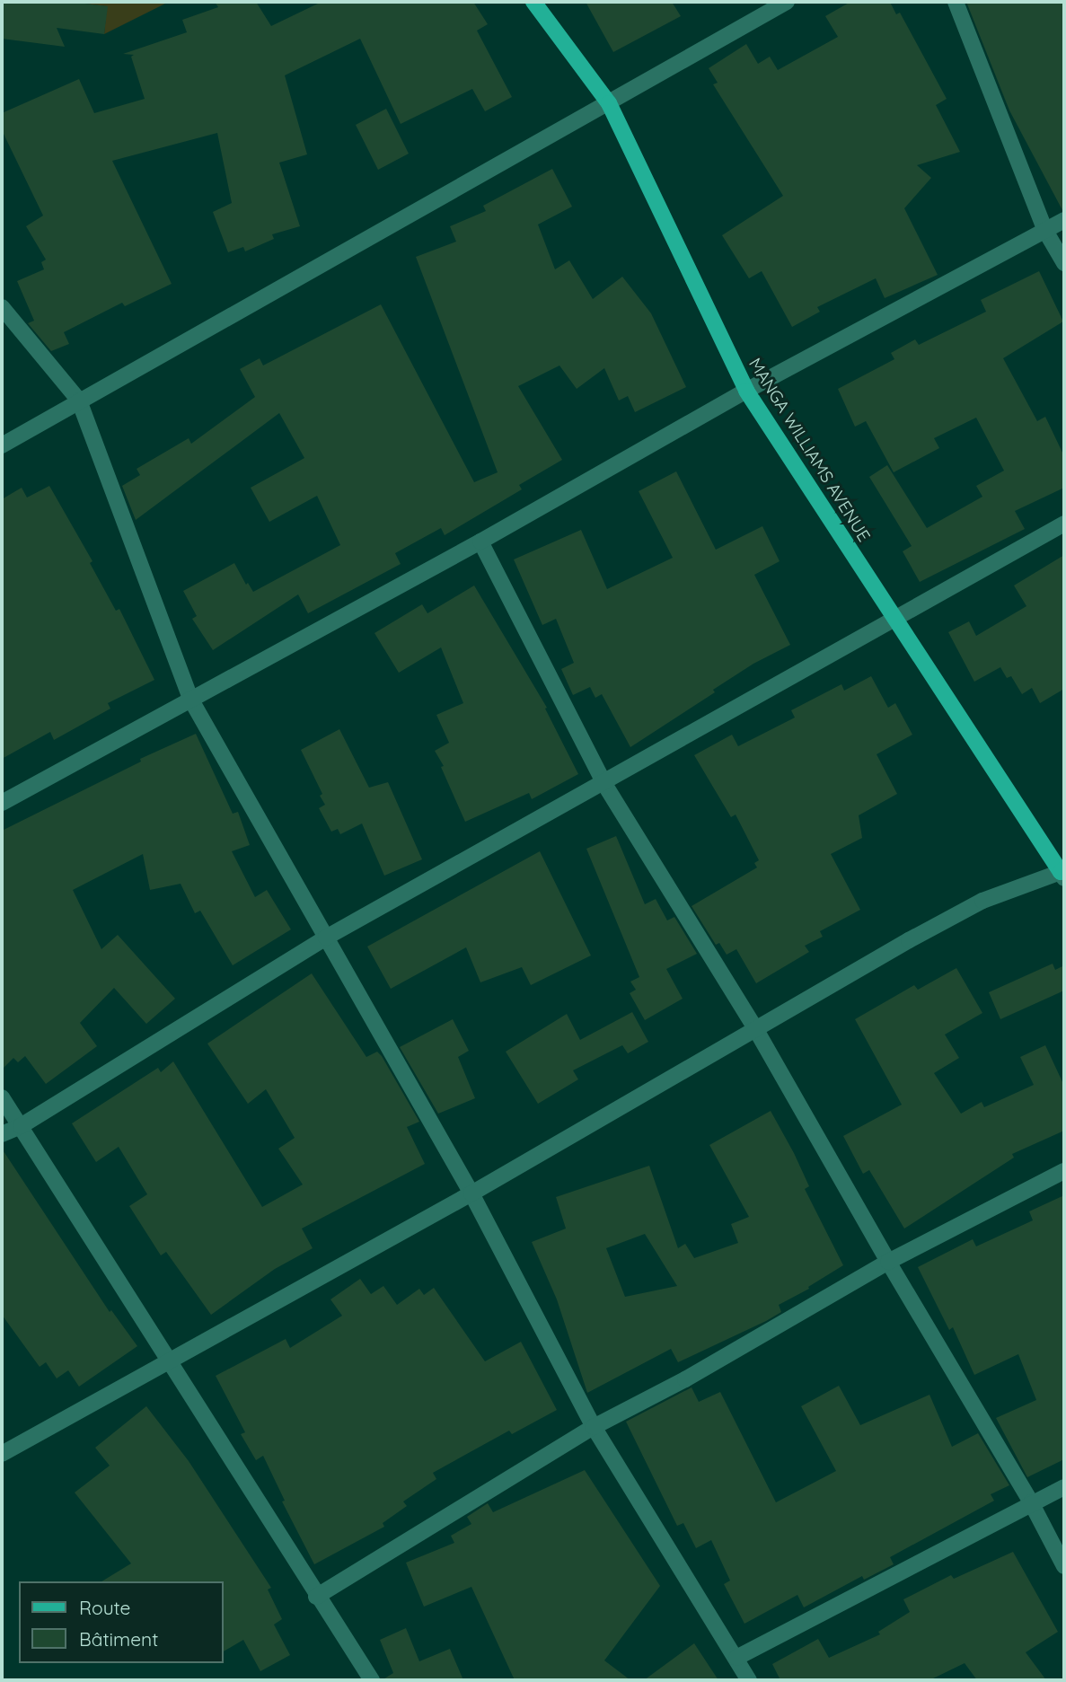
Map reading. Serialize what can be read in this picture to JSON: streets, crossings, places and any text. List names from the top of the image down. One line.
{"streets":{"main road":["MANGA WILLIAMS AVENUE"]},"legend":["Route","Bâtiment"]}
